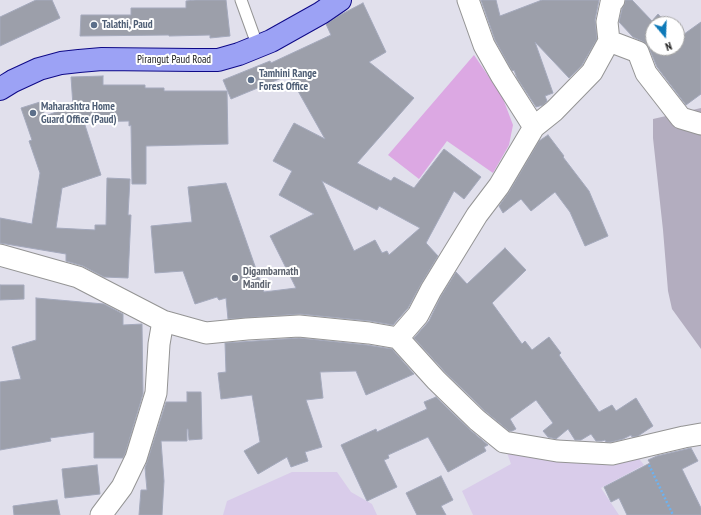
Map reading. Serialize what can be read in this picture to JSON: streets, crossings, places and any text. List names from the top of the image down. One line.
{"streets":{"main road":["Pirangut Paud Road"]},"places":["Talathi, Paud","Tamhini Range Forest Office","Maharashtra Home Guard Office (Paud)","Digambarnath Mandir"],"north":"bottom"}
